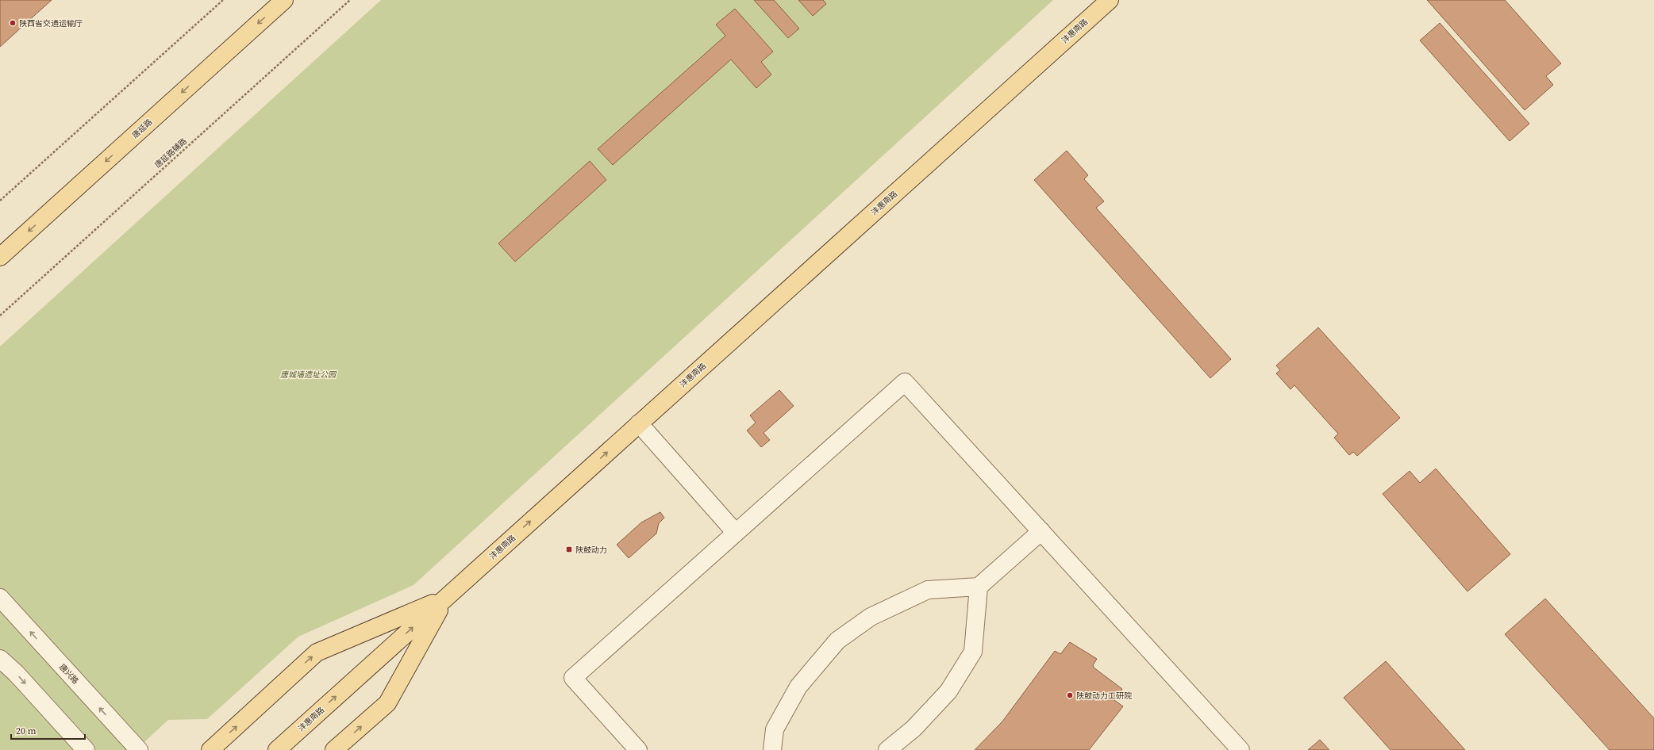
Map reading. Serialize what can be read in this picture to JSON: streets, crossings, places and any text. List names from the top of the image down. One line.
{"streets":{"main road":["沣惠南路","唐延路"],"street":["唐兴路"],"path":["唐延路辅路"]},"one_way":["唐延路"],"parks":["唐城墙遗址公园"],"places":{"other":["陕西省交通运输厅","陕鼓动力工研院"],"transit":["陕鼓动力"]},"scale_bar":"20 m"}
